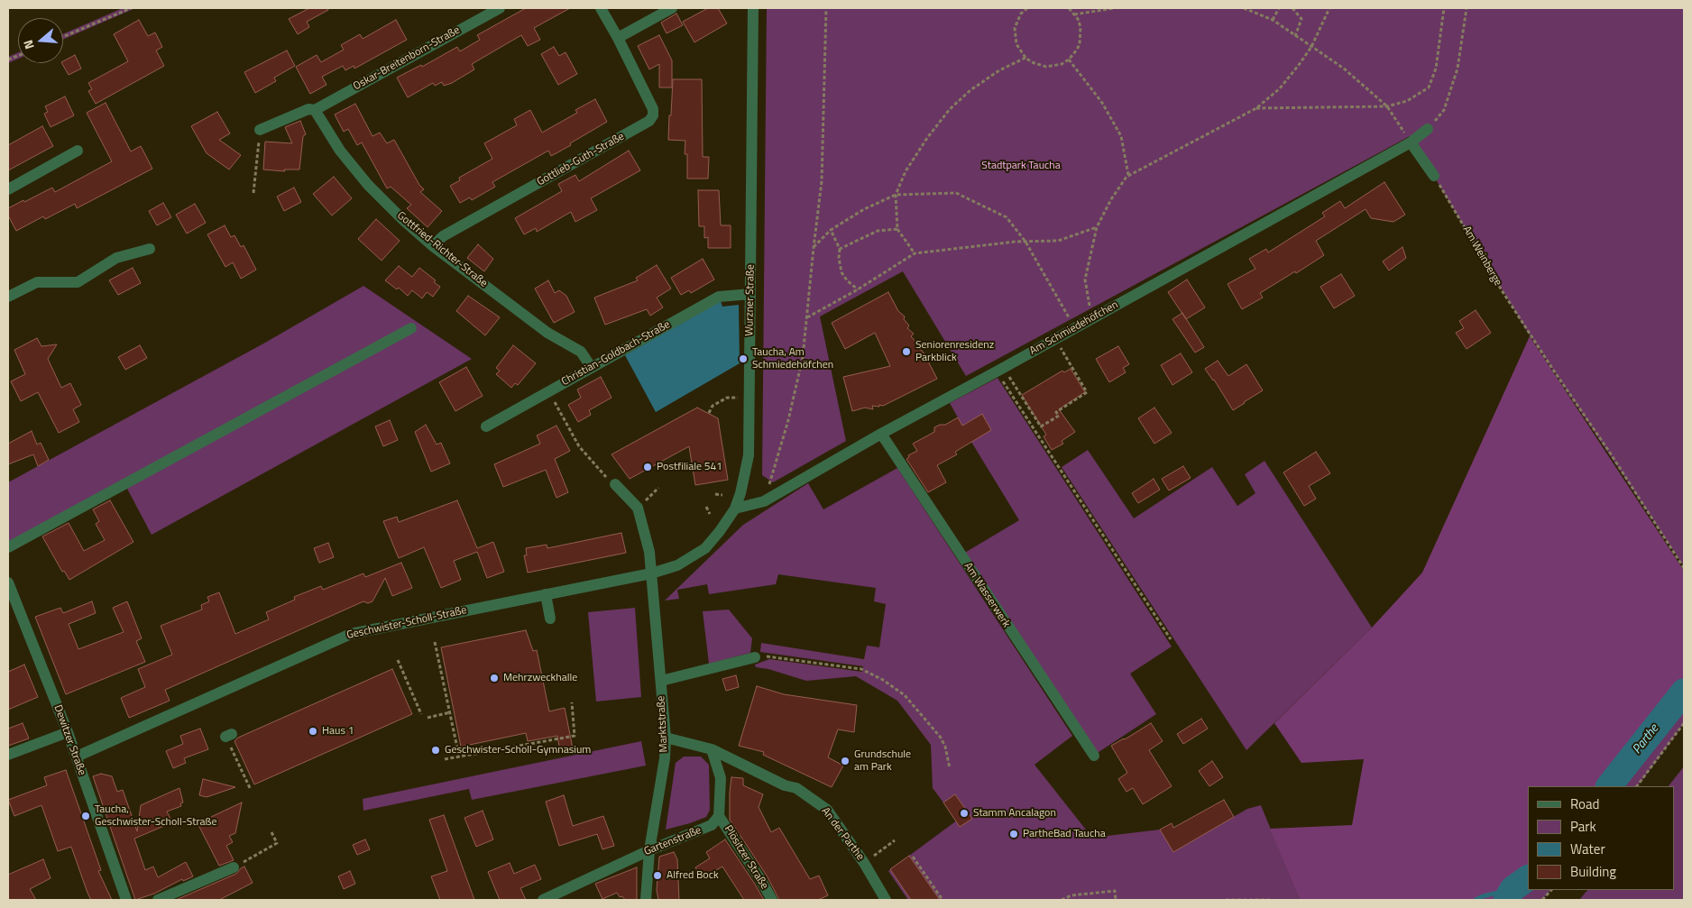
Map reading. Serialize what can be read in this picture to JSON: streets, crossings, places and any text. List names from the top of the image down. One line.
{"streets":{"street":["Oskar-Breitenborn-Straße","Gottlieb-Guth-Straße","Gottfried-Richter-Straße","Wurzner Straße","Am Schmiedehöfchen","Christian-Goldbach-Straße","Am Wasserwerk","Geschwister-Scholl-Straße","Marktstraße","Dewitzer Straße","An der Parthe","Gartenstraße","Plösitzer Straße"],"path":["Am Weinberge"]},"crossings":[["Oskar-Breitenborn-Straße","Gottfried-Richter-Straße"],["Gottlieb-Guth-Straße","Gottfried-Richter-Straße"],["Gottfried-Richter-Straße","Christian-Goldbach-Straße"],["Wurzner Straße","Am Schmiedehöfchen"],["Wurzner Straße","Christian-Goldbach-Straße"],["Wurzner Straße","Geschwister-Scholl-Straße"],["Wurzner Straße","Marktstraße"],["Am Schmiedehöfchen","Am Wasserwerk"],["Geschwister-Scholl-Straße","Marktstraße"],["Geschwister-Scholl-Straße","Dewitzer Straße"],["Marktstraße","Gartenstraße"],["Gartenstraße","Plösitzer Straße"]],"water":["Parthe"],"parks":["Stadtpark Taucha"],"places":["Seniorenresidenz Parkblick","Taucha, Am Schmiedehöfchen","Postfiliale 541","Mehrzweckhalle","Haus 1","Geschwister-Scholl-Gymnasium","Grundschule am Park","Stamm Ancalagon","Taucha, Geschwister-Scholl-Straße","PartheBad Taucha","Alfred Bock"],"legend":["Road","Park","Water","Building"],"north":"left"}
